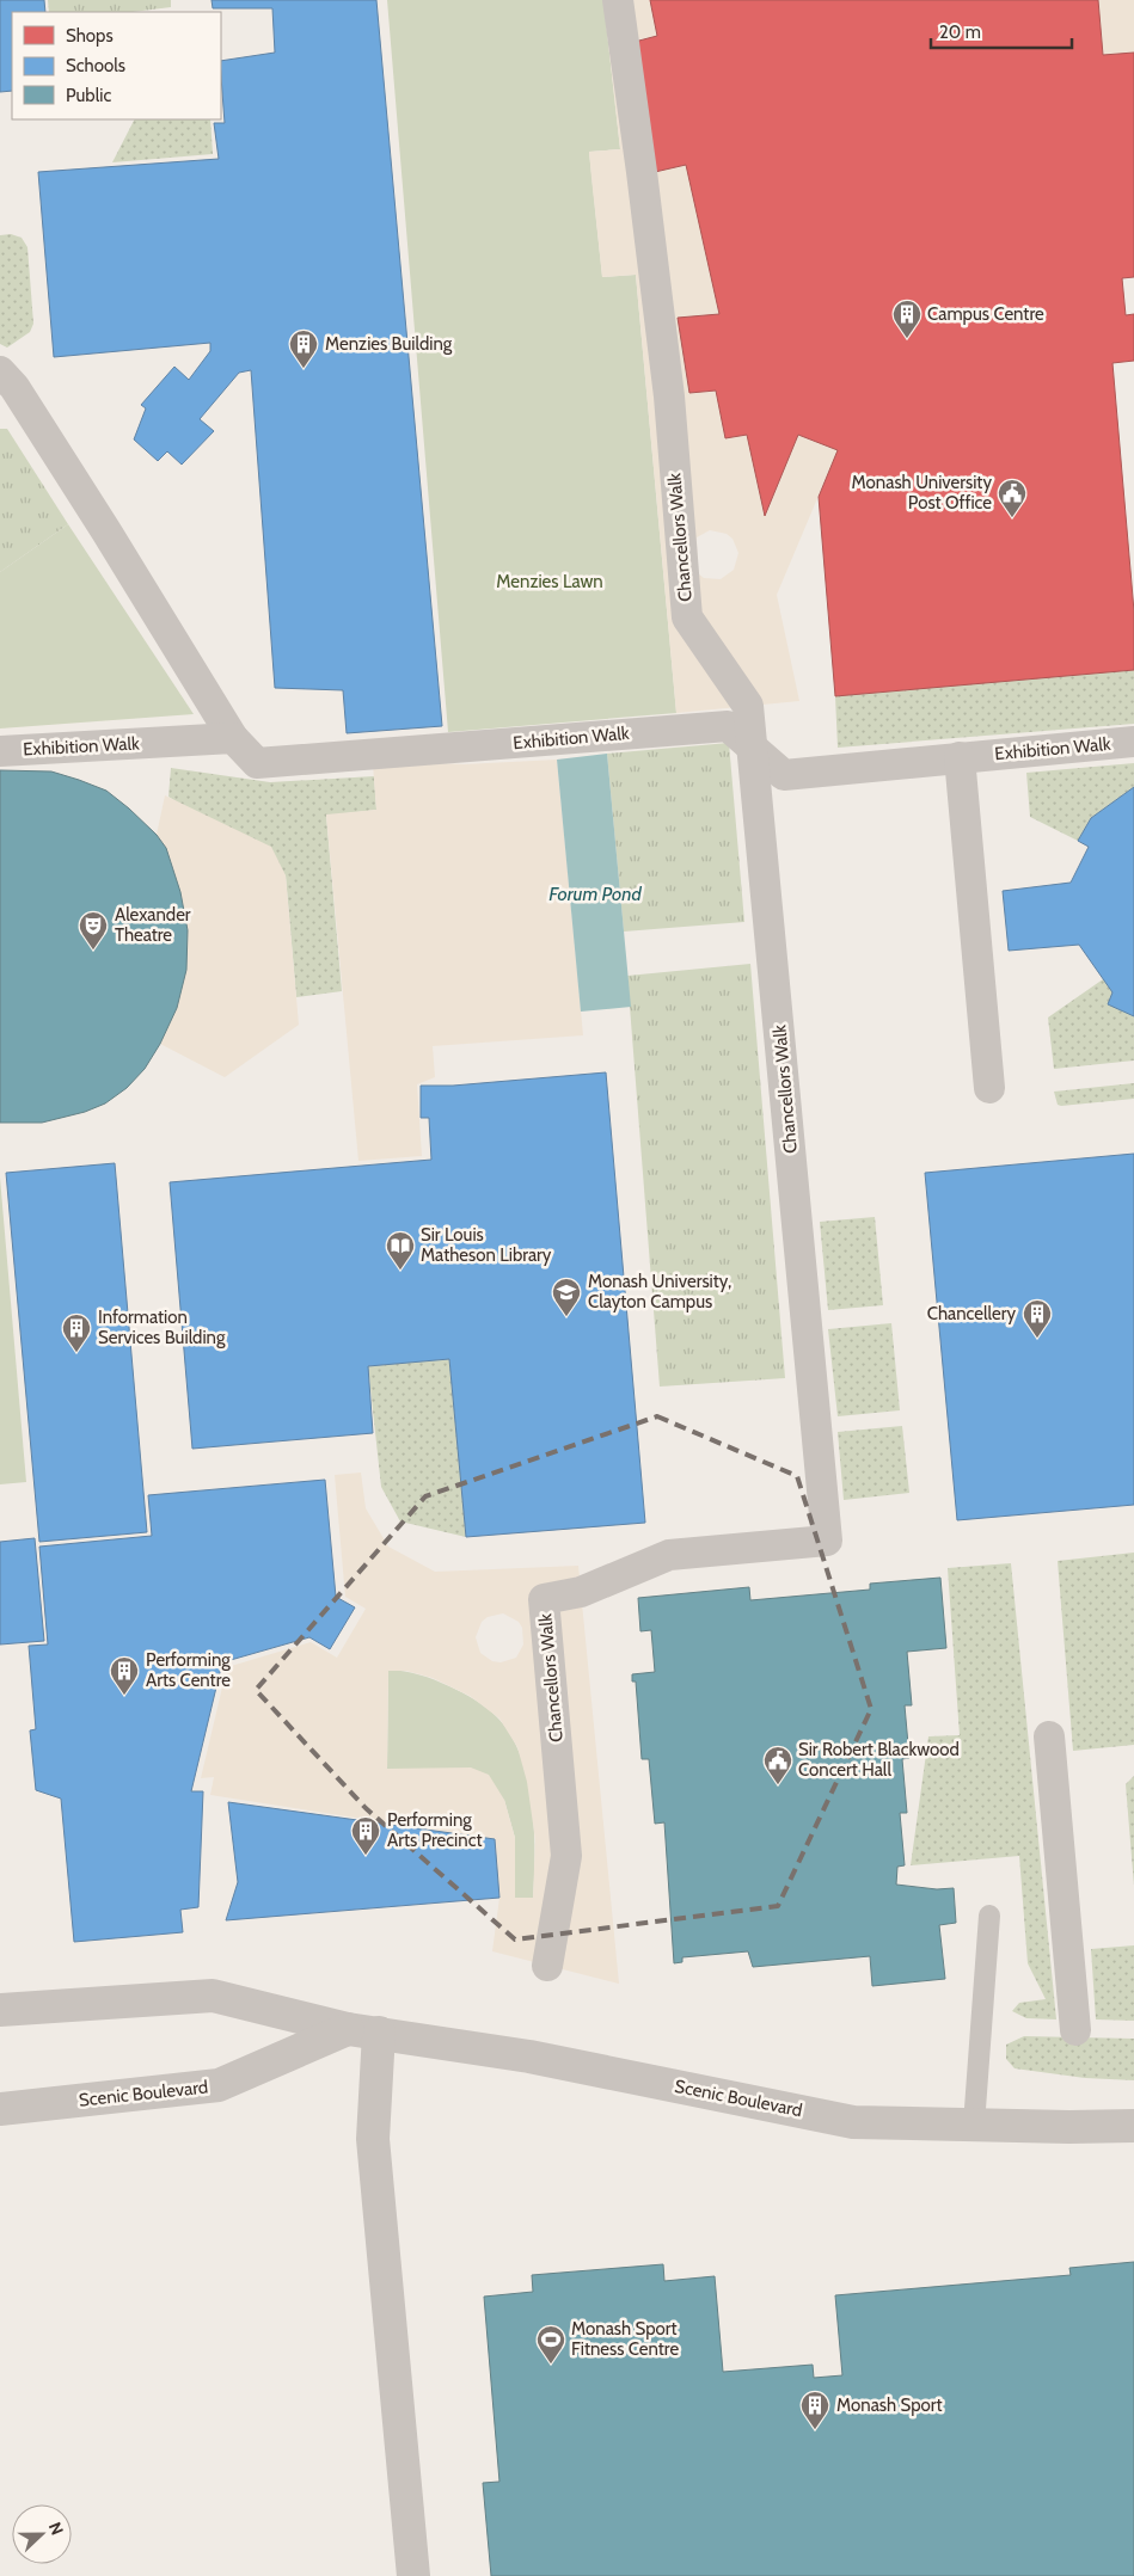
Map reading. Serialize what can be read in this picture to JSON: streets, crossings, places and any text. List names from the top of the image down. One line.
{"streets":{"street":["Chancellors Walk","Exhibition Walk","Scenic Boulevard"]},"crossings":[["Chancellors Walk","Exhibition Walk"]],"water":["Forum Pond"],"parks":["Menzies Lawn"],"places":{"building":["Campus Centre","Menzies Building","Chancellery","Information Services Building","Performing Arts Centre","Performing Arts Precinct","Monash Sport"],"public building":["Monash University Post Office","Sir Robert Blackwood Concert Hall"],"theatre":["Alexander Theatre"],"library":["Sir Louis Matheson Library"],"school or university":["Monash University, Clayton Campus"],"sports":["Monash Sport Fitness Centre"]},"legend":["Shops","Schools","Public"],"scale_bar":"20 m","north":"right"}
